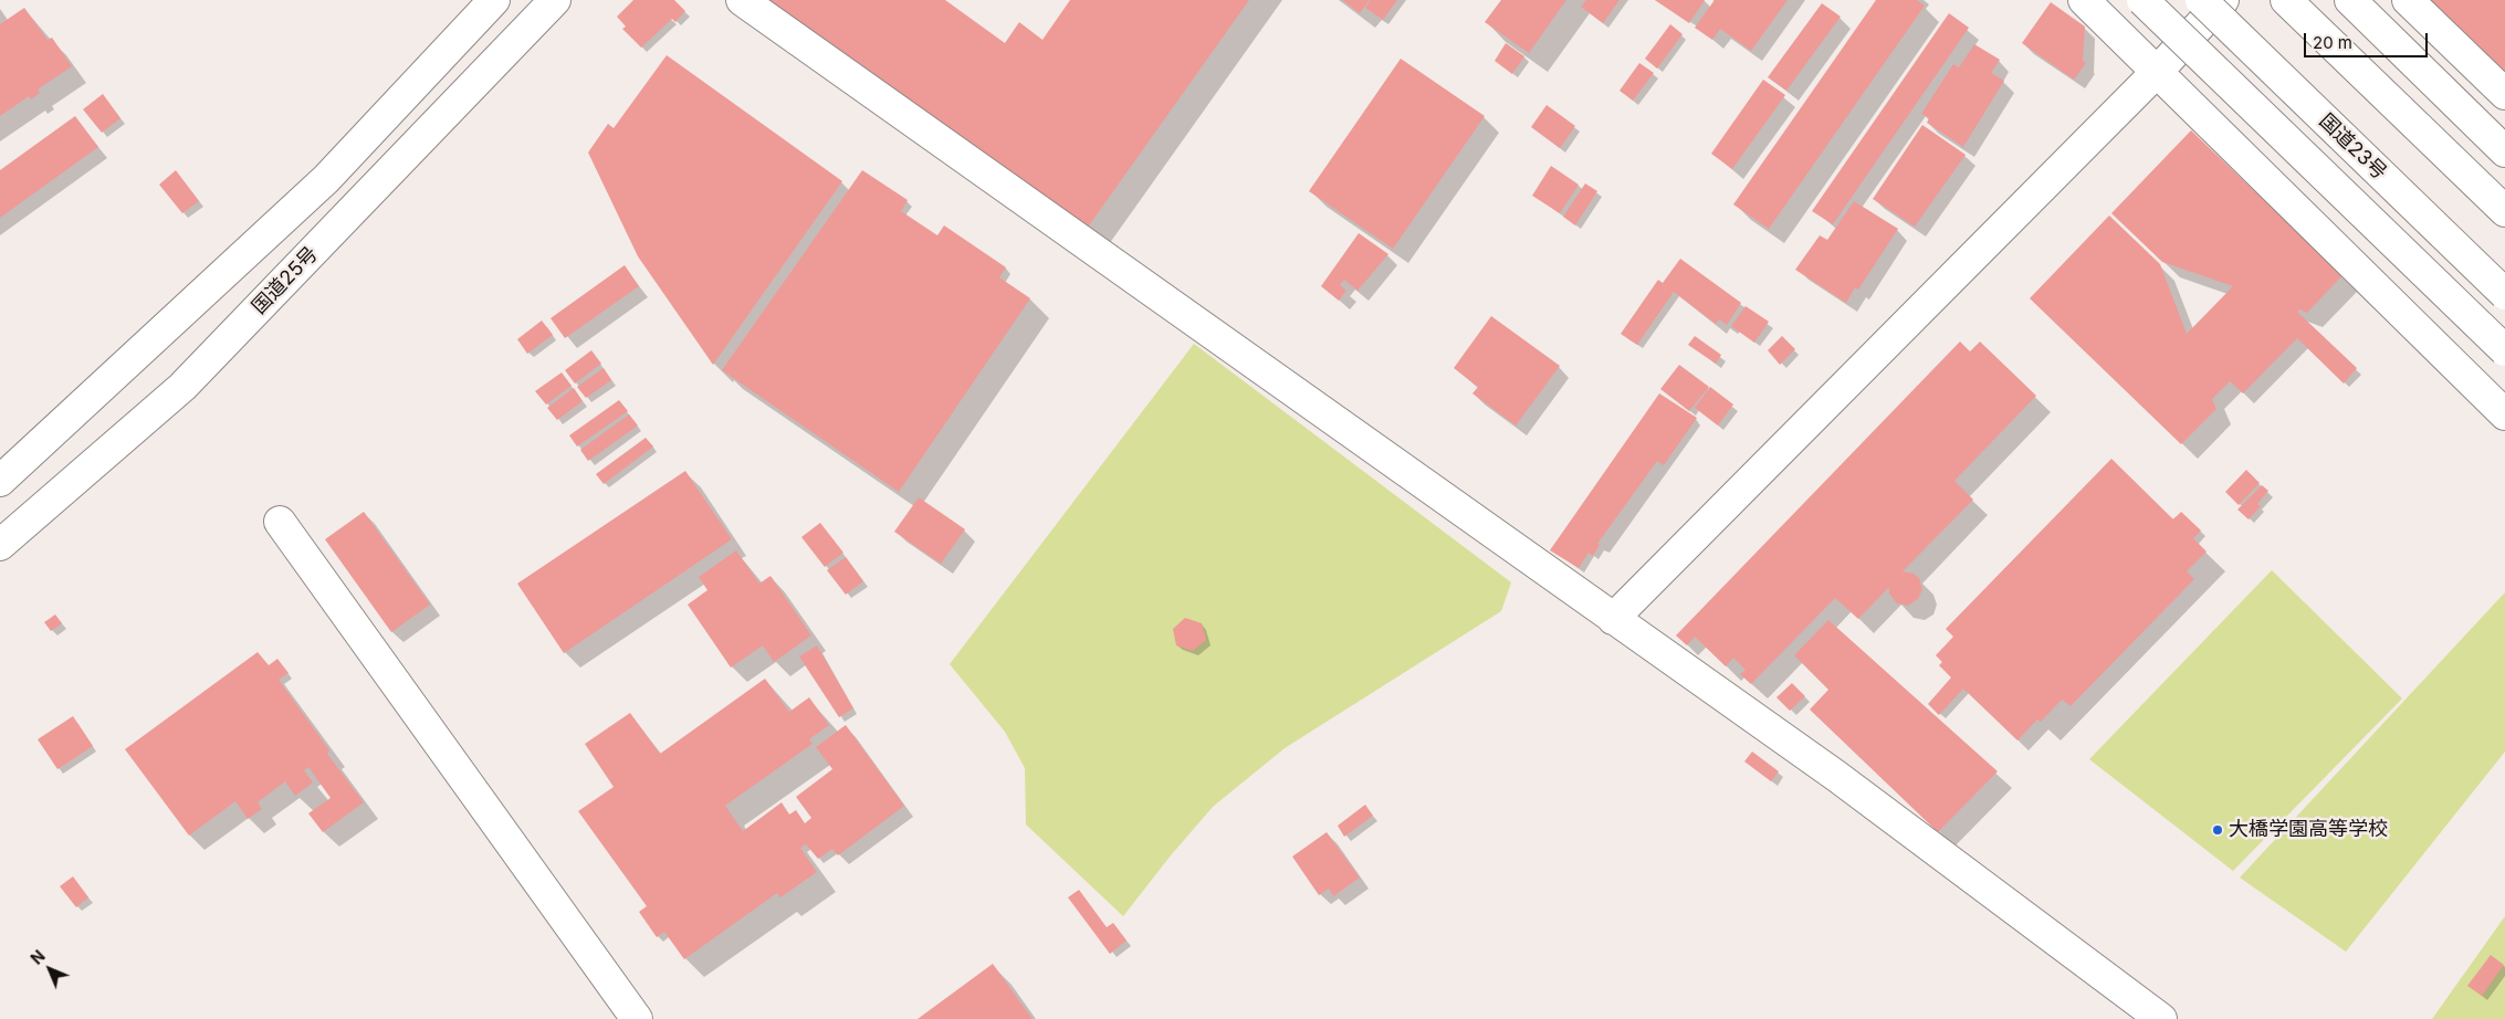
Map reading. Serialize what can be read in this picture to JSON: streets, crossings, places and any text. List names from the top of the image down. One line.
{"streets":{"main road":["国道23号","国道25号"]},"places":["大橋学園高等学校"],"scale_bar":"20 m","north":"top left"}
